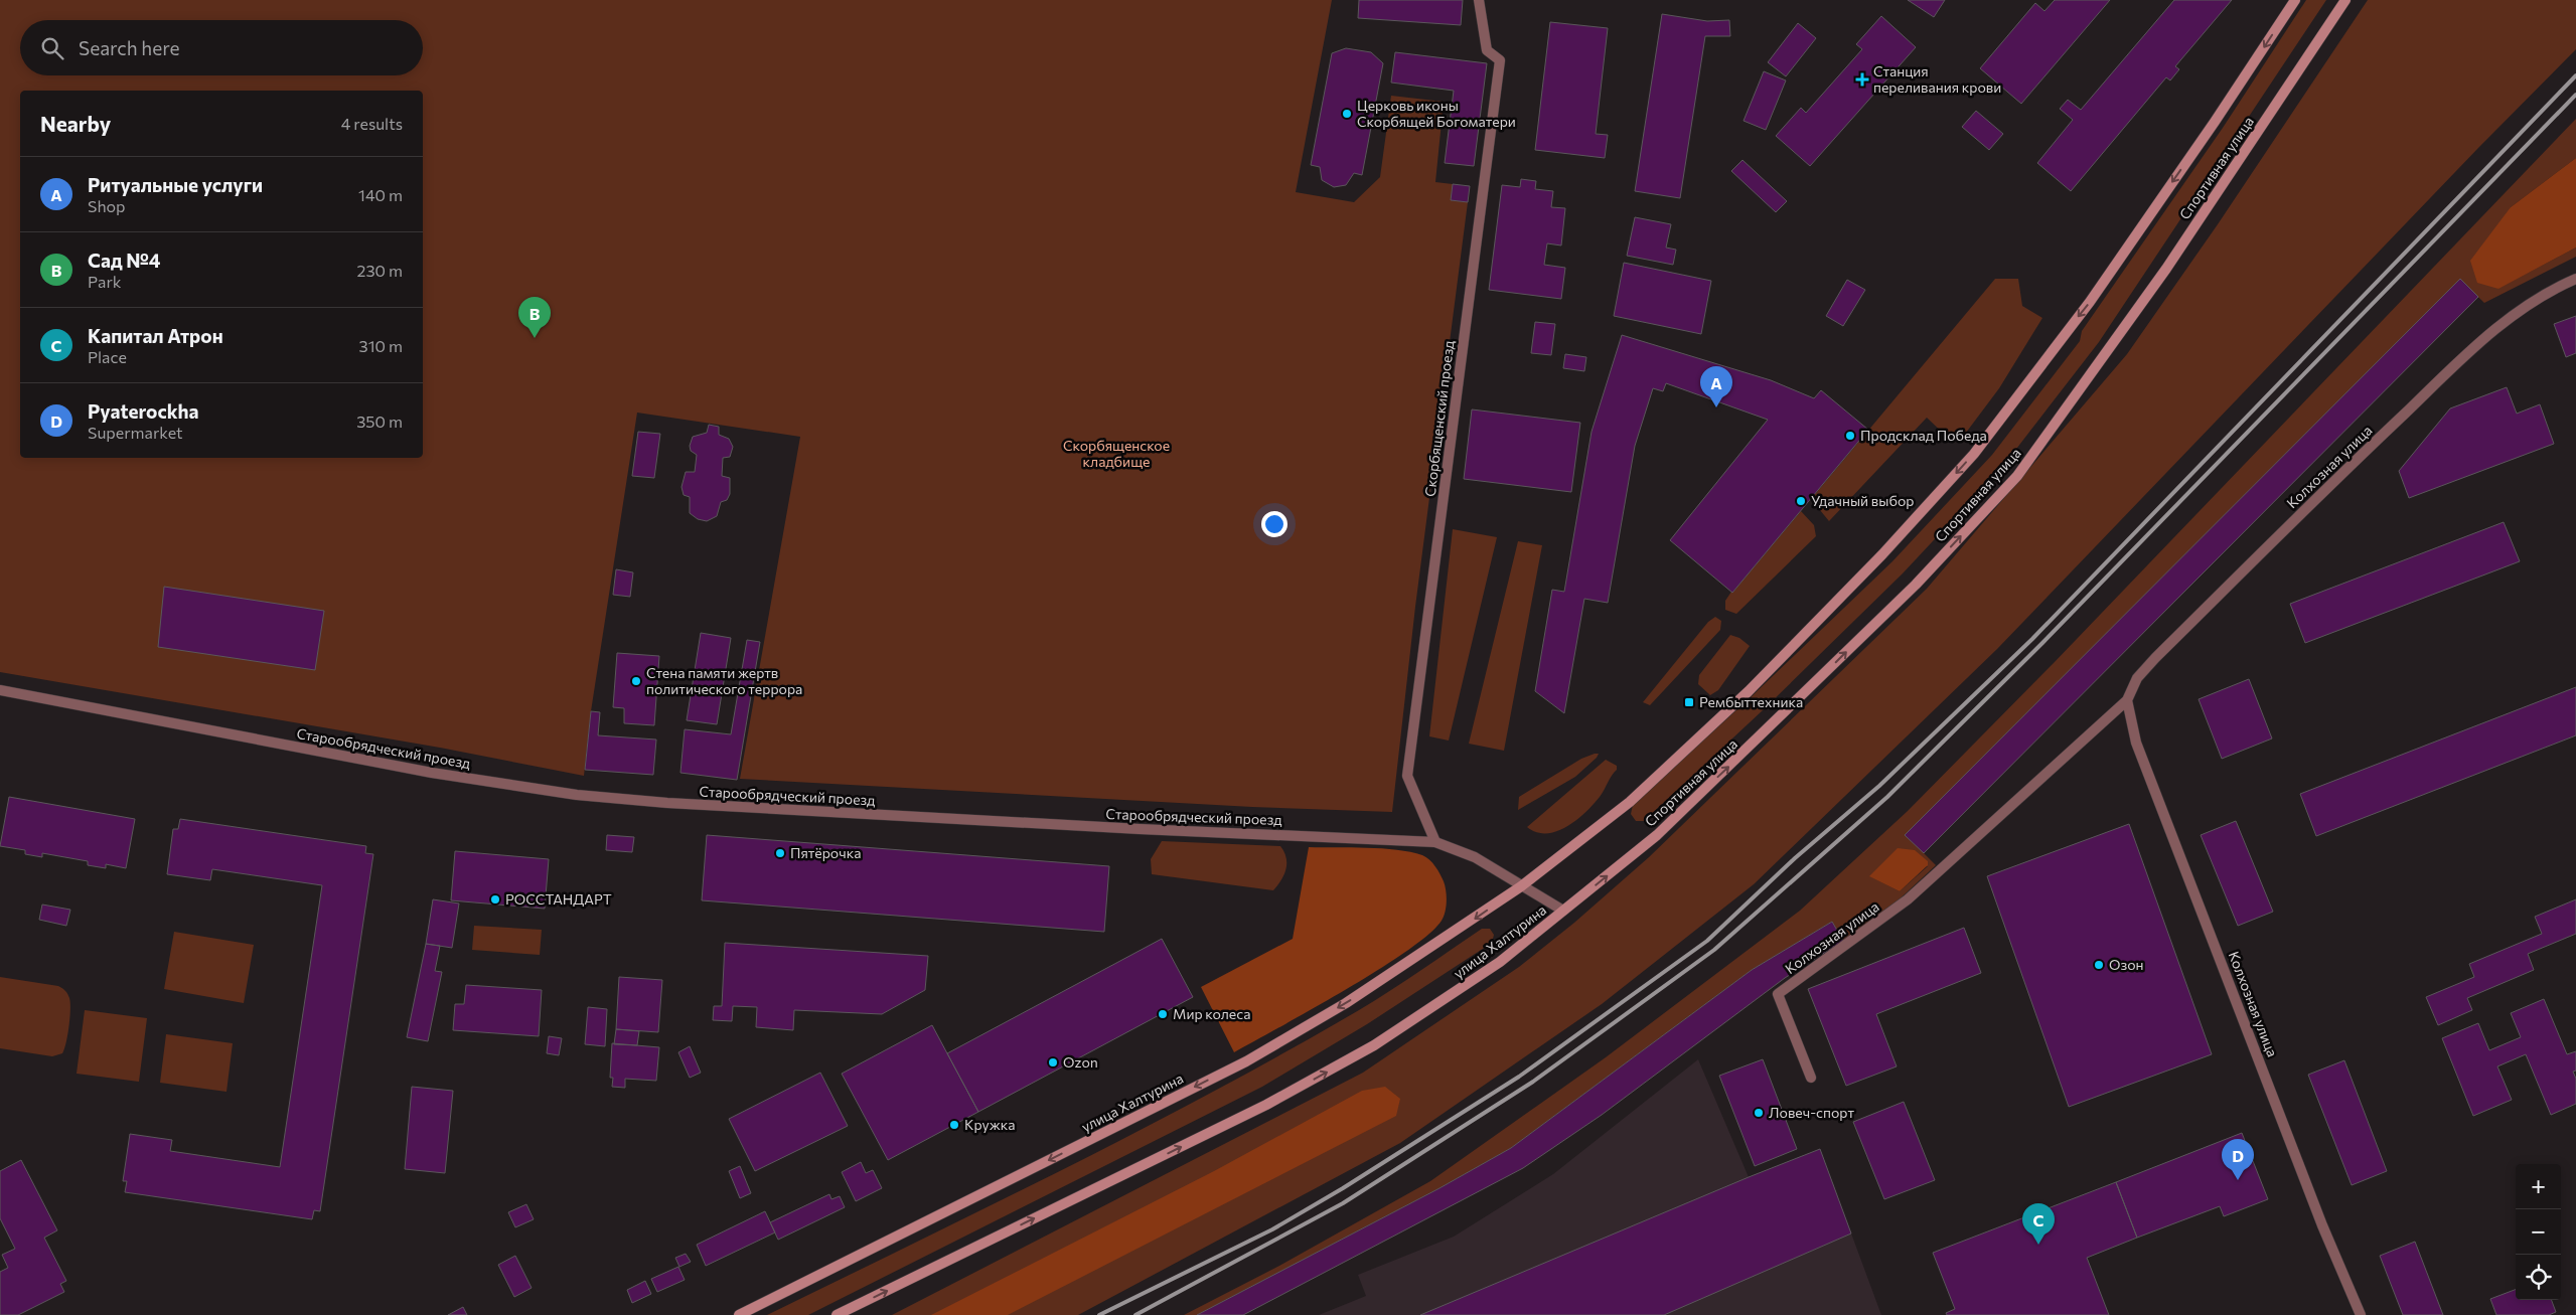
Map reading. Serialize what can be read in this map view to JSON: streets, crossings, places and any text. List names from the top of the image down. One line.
{"streets":{"main road":["Спортивная улица","улица Халтурина"],"street":["Скорбященский проезд","Колхозная улица","Старообрядческий проезд"]},"crossings":[["Спортивная улица","Старообрядческий проезд"],["Спортивная улица","улица Халтурина"],["Скорбященский проезд","Старообрядческий проезд"],["Старообрядческий проезд","улица Халтурина"]],"parks":["Скорбященское кладбище"],"places":{"health":["Станция переливания крови"],"other":["Церковь иконы Скорбящей Богоматери","Продсклад Победа","Удачный выбор","Стена памяти жертв политического террора","Пятёрочка","РОССТАНДАРТ","Озон","Мир колеса","Ozon","Ловеч-спорт","Кружка"],"transit":["Рембыттехника"]},"page":{"search":"Search here","heading":["Nearby","4 results"],"list":[{"mark":"A","name":"Ритуальные услуги","note":"Shop","value":"140 m"},{"mark":"B","name":"Сад №4","note":"Park","value":"230 m"},{"mark":"C","name":"Капитал Атрон","note":"Place","value":"310 m"},{"mark":"D","name":"Pyaterockha","note":"Supermarket","value":"350 m"}],"pins":["B","A","D","C"],"map_buttons":["+","−"]}}
